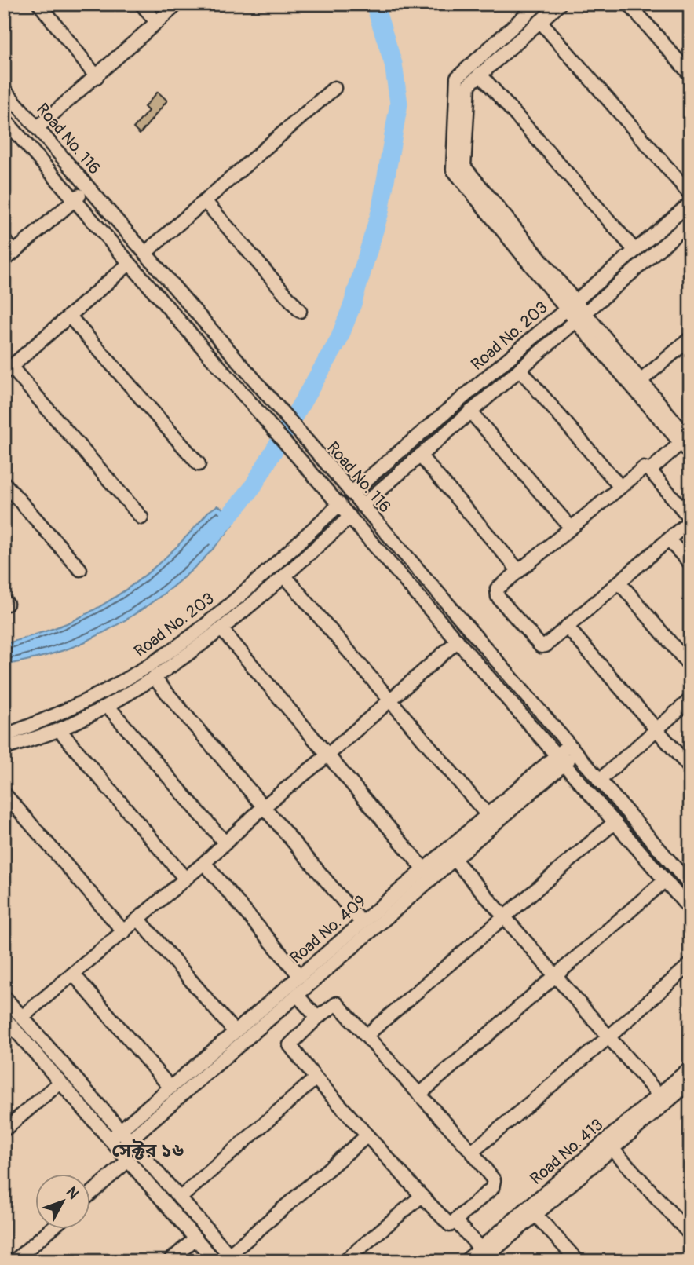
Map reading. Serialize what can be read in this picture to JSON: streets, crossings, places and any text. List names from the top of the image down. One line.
{"streets":{"street":["Road No. 116","Road No. 203","Road No. 409","Road No. 413"]},"crossings":[["Road No. 116","Road No. 203"],["Road No. 116","Road No. 409"]],"districts":["সেক্টর ১৬"],"north":"top right"}
